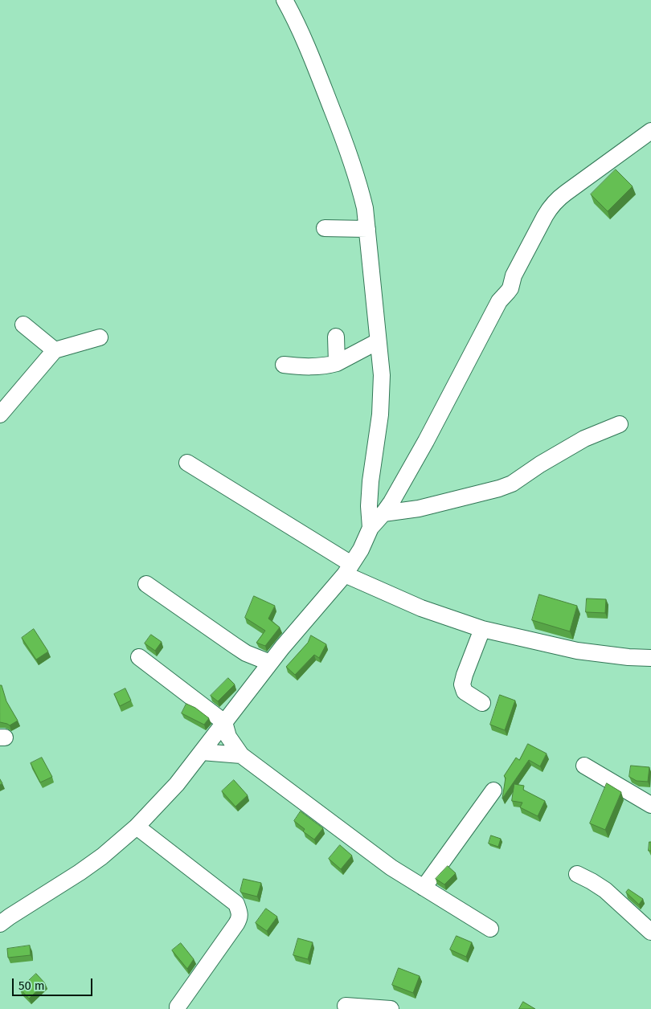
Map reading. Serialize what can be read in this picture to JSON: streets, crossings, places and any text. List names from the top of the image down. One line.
{"scale_bar":"50 m"}
